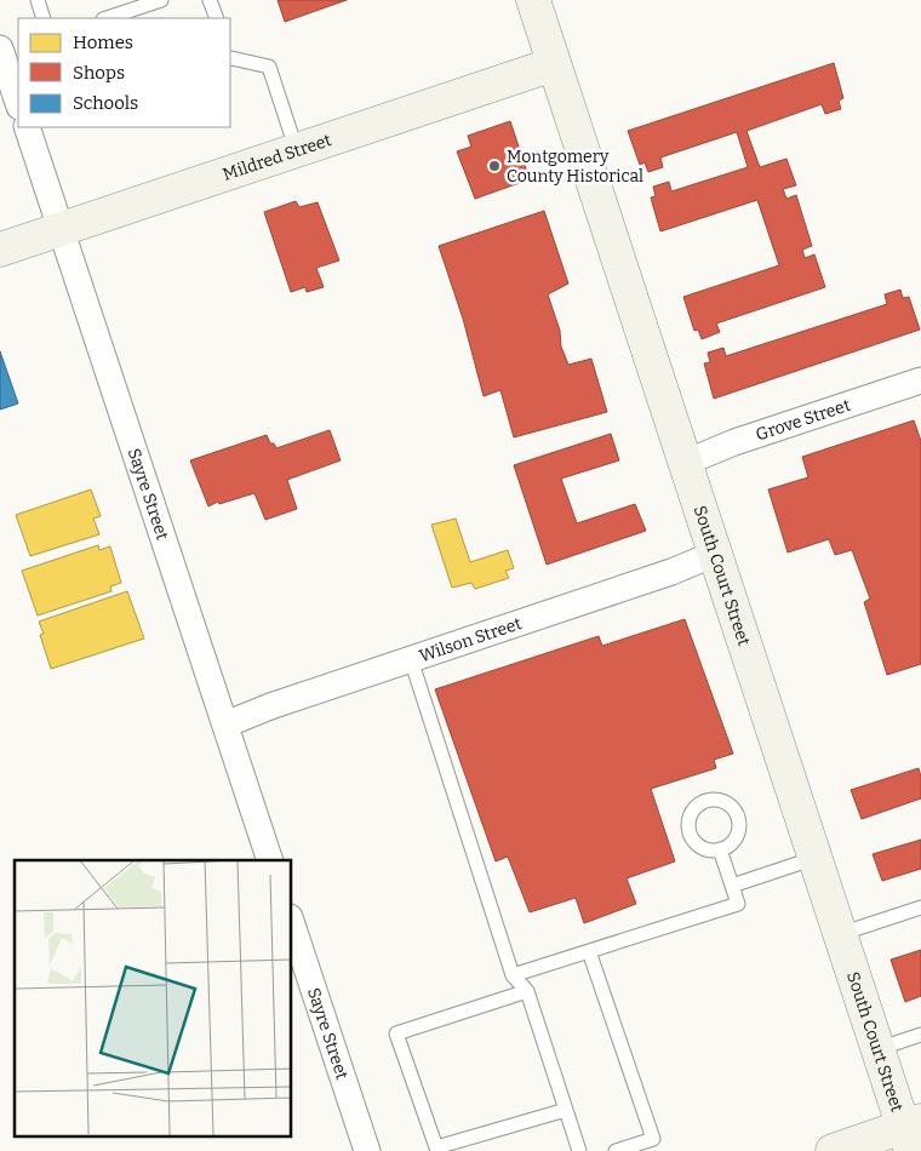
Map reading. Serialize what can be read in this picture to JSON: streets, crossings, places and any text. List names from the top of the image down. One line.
{"streets":{"main road":["Mildred Street","South Court Street"],"street":["Grove Street","Sayre Street","Wilson Street"]},"crossings":[["Mildred Street","Sayre Street"],["Mildred Street","South Court Street"],["Grove Street","South Court Street"],["Sayre Street","Wilson Street"],["South Court Street","Wilson Street"]],"places":["Montgomery County Historical"],"legend":["Homes","Shops","Schools"]}
